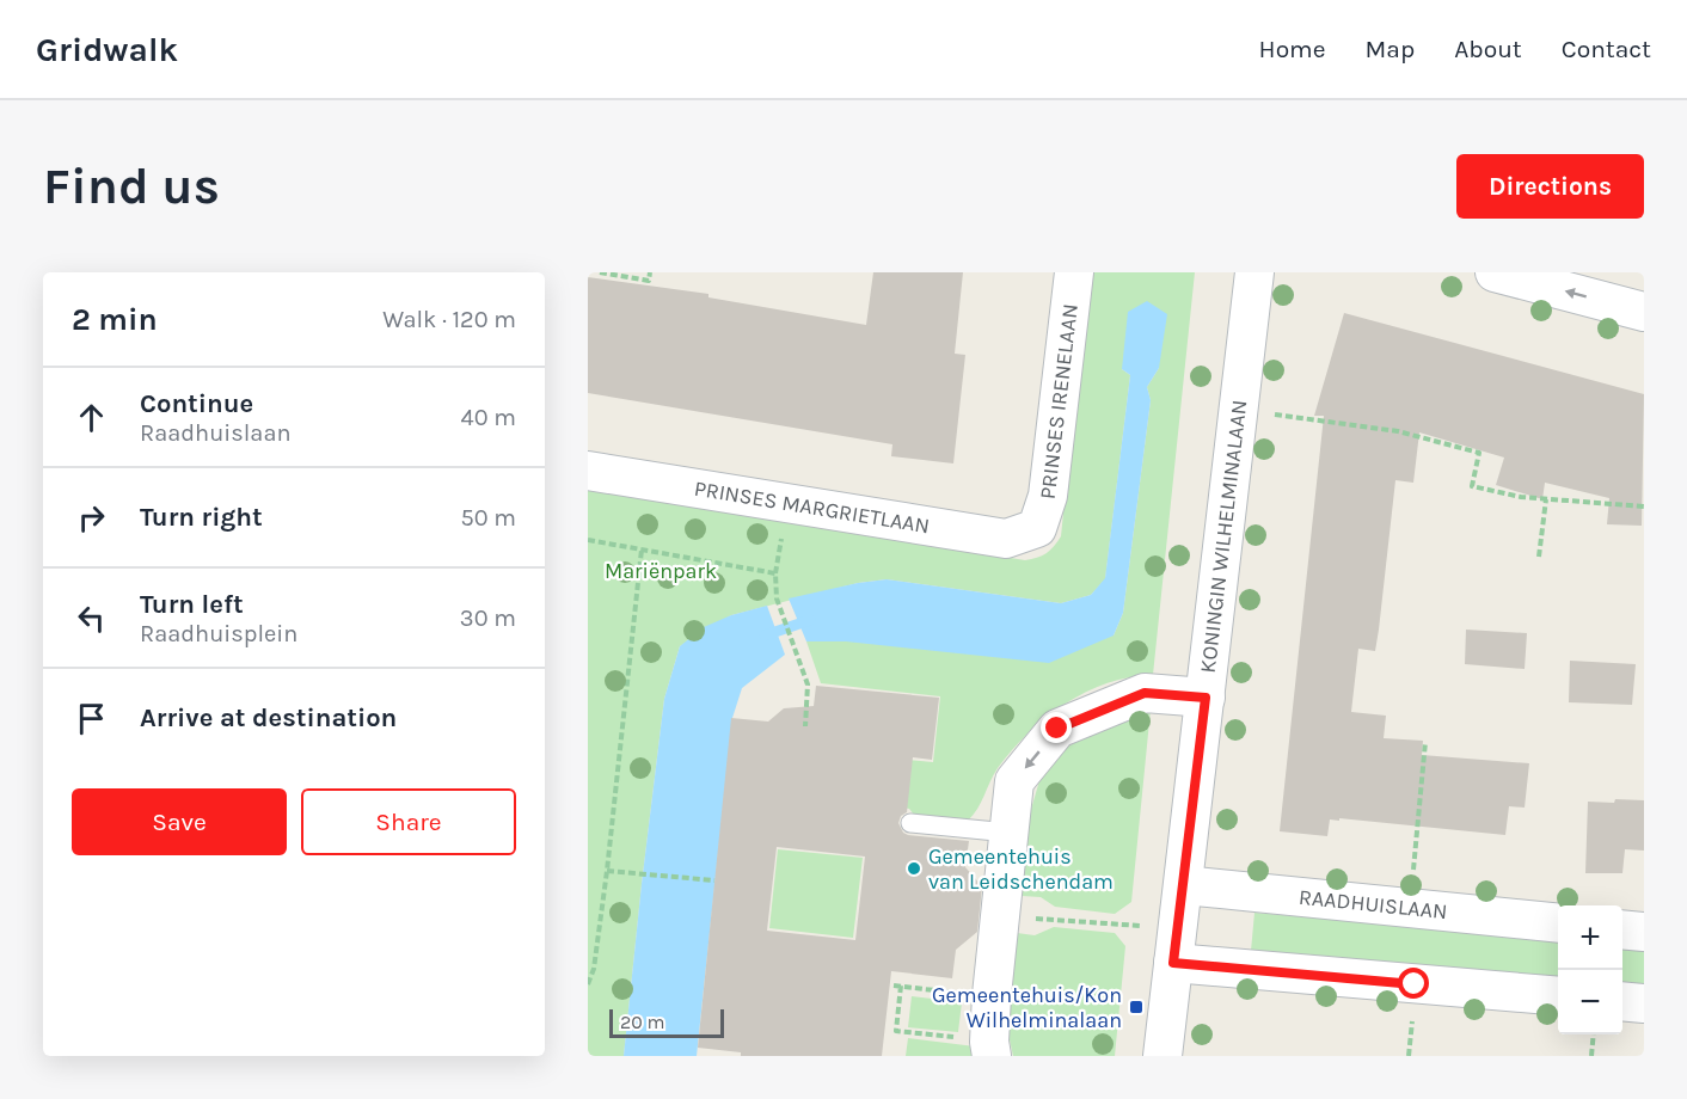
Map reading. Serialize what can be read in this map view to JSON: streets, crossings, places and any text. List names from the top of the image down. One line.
{"streets":{"street":["PRINSES IRENELAAN","PRINSES MARGRIETLAAN","KONINGIN WILHELMINALAAN","RAADHUISLAAN"]},"crossings":[["PRINSES IRENELAAN","PRINSES MARGRIETLAAN"],["KONINGIN WILHELMINALAAN","RAADHUISLAAN"]],"parks":["Mariënpark"],"places":{"other":["Gemeentehuis van Leidschendam"],"transit":["Gemeentehuis/Kon Wilhelminalaan"]},"scale_bar":"20 m","page":{"header":"Gridwalk","nav":["Home","Map","About","Contact"],"buttons":["Directions",["Save","Share"]],"title":"Find us","heading":["2 min","Walk · 120 m"],"list":[["Continue","Raadhuislaan","40 m"],["Turn right","50 m"],["Turn left","Raadhuisplein","30 m"],"Arrive at destination"],"map_buttons":["+","−"],"scale":"20 m"}}
